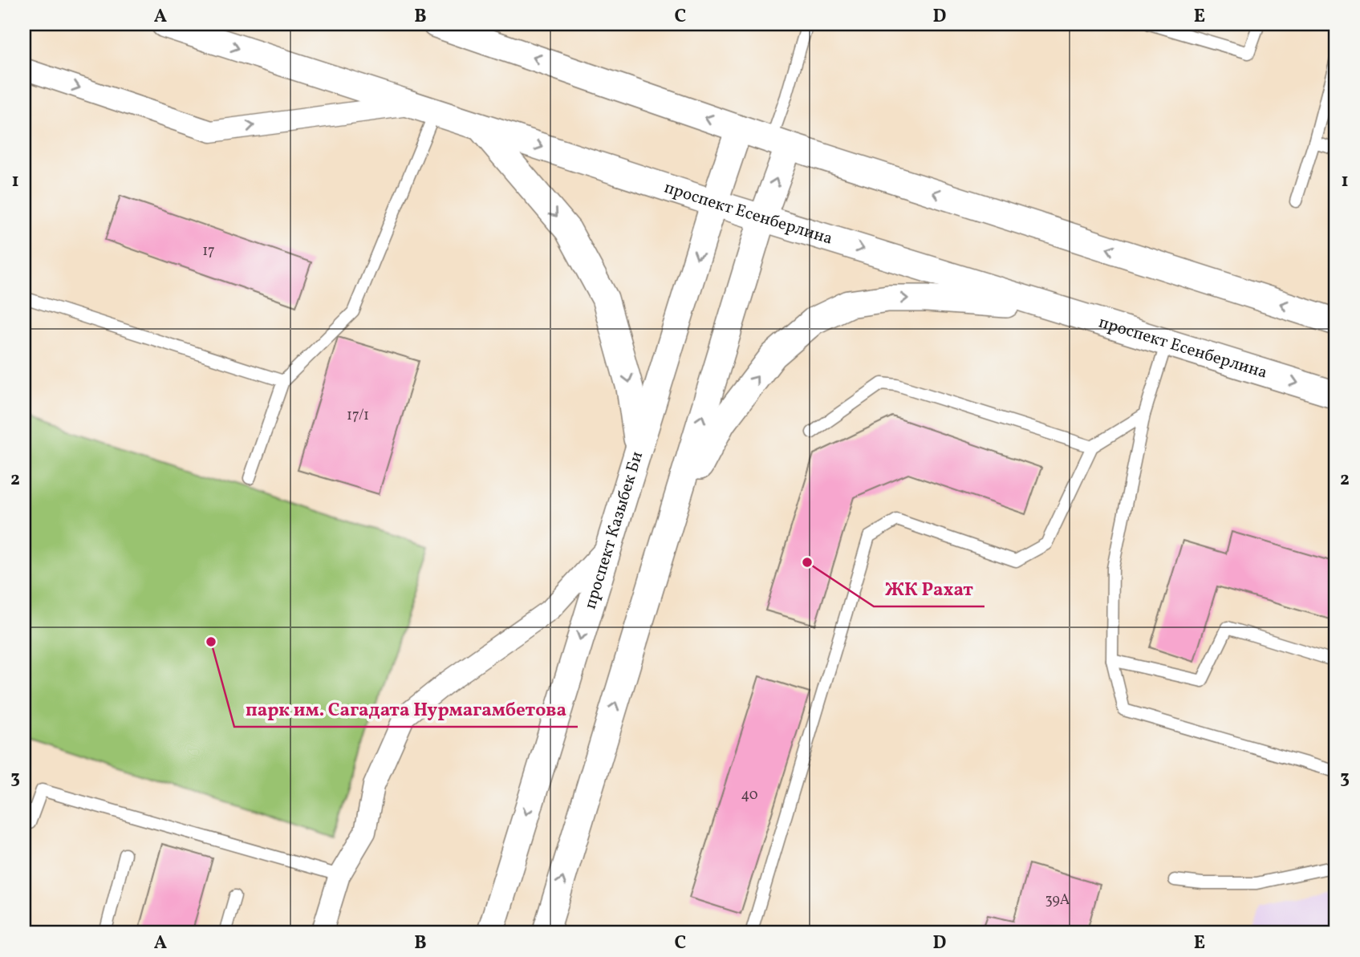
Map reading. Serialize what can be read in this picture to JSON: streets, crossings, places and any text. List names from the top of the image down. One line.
{"streets":{"street":["проспект Есенберлина","проспект Казыбек Би"]},"crossings":[["проспект Есенберлина","проспект Казыбек Би"]],"places":["ЖК Рахат","парк им. Сагадата Нурмагамбетова"],"house_numbers":["17","17/1","40","39А"],"grid":{"columns":["A","B","C","D","E"],"rows":["1","2","3"]}}
